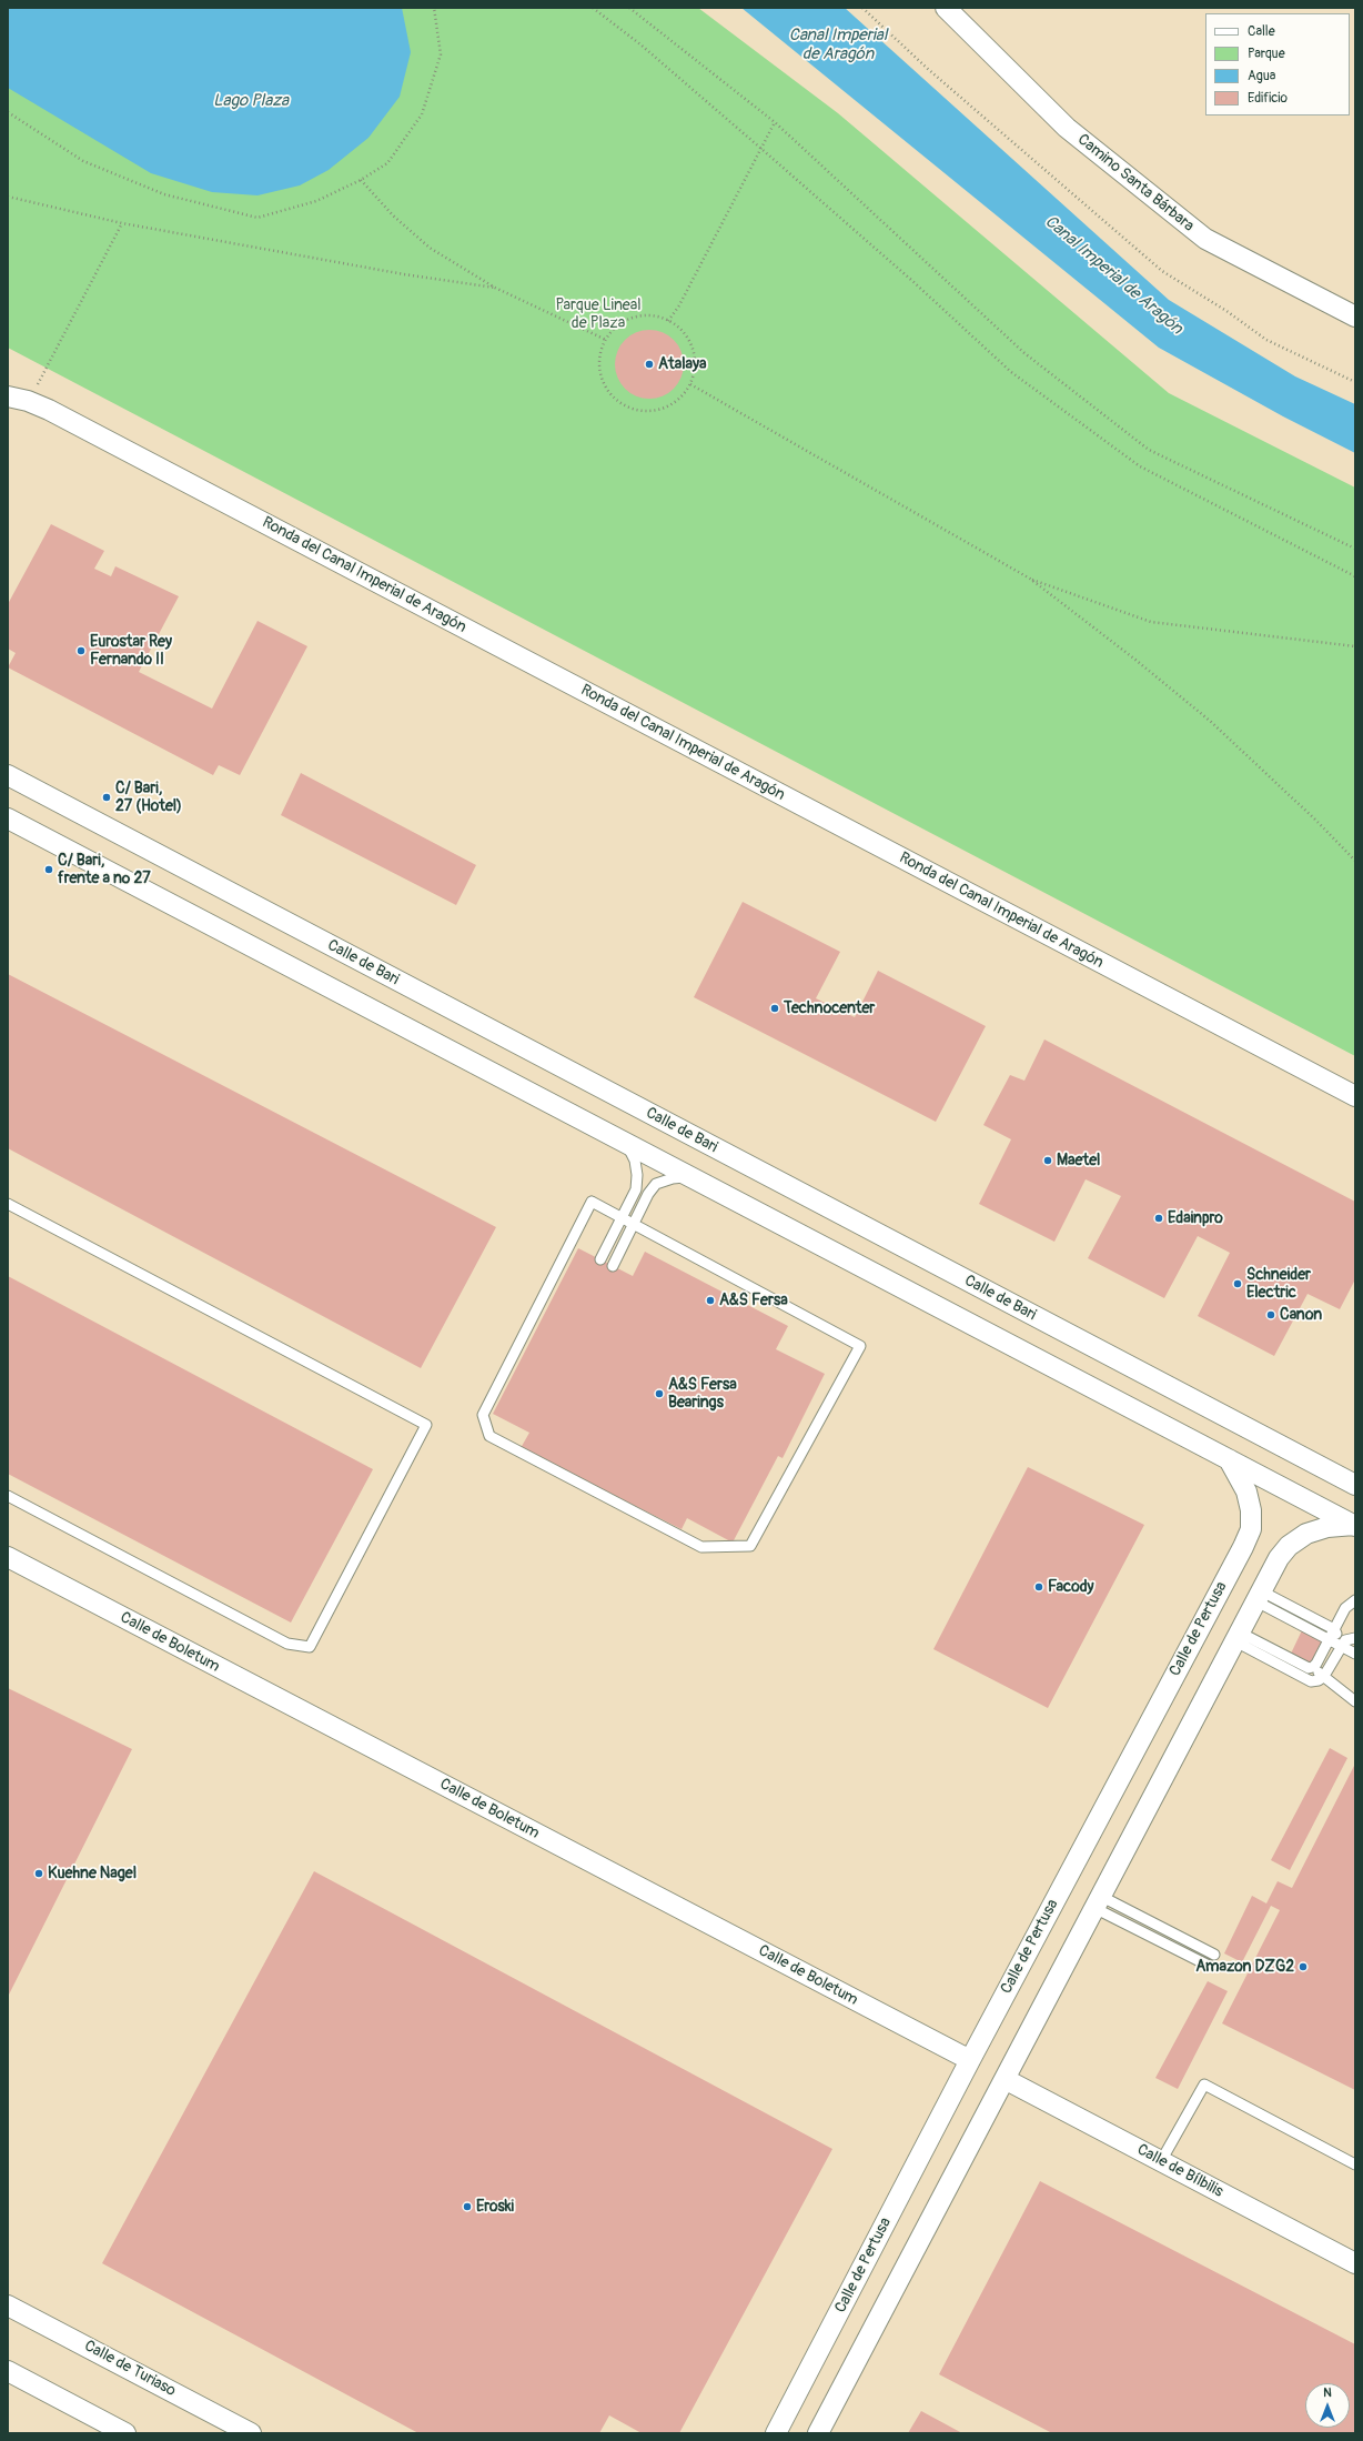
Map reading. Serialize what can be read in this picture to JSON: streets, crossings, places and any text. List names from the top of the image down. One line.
{"streets":{"street":["Camino Santa Bárbara","Ronda del Canal Imperial de Aragón","Calle de Bari","Calle de Pertusa","Calle de Boletum","Calle de Bílbilis","Calle de Turiaso"]},"crossings":[["Calle de Pertusa","Calle de Boletum"]],"water":["Canal Imperial de Aragón","Lago Plaza"],"parks":["Parque Lineal de Plaza"],"places":["Atalaya","Eurostar Rey Fernando II","C/ Bari, 27 (Hotel)","C/ Bari, frente a nº 27","Technocenter","Maetel","Edainpro","Schneider Electric","A&S Fersa","Canon","A&S Fersa Bearings","Facody","Kuehne Nagel","Amazon DZG2","Eroski"],"legend":["Calle","Parque","Agua","Edificio"],"north":"top"}
